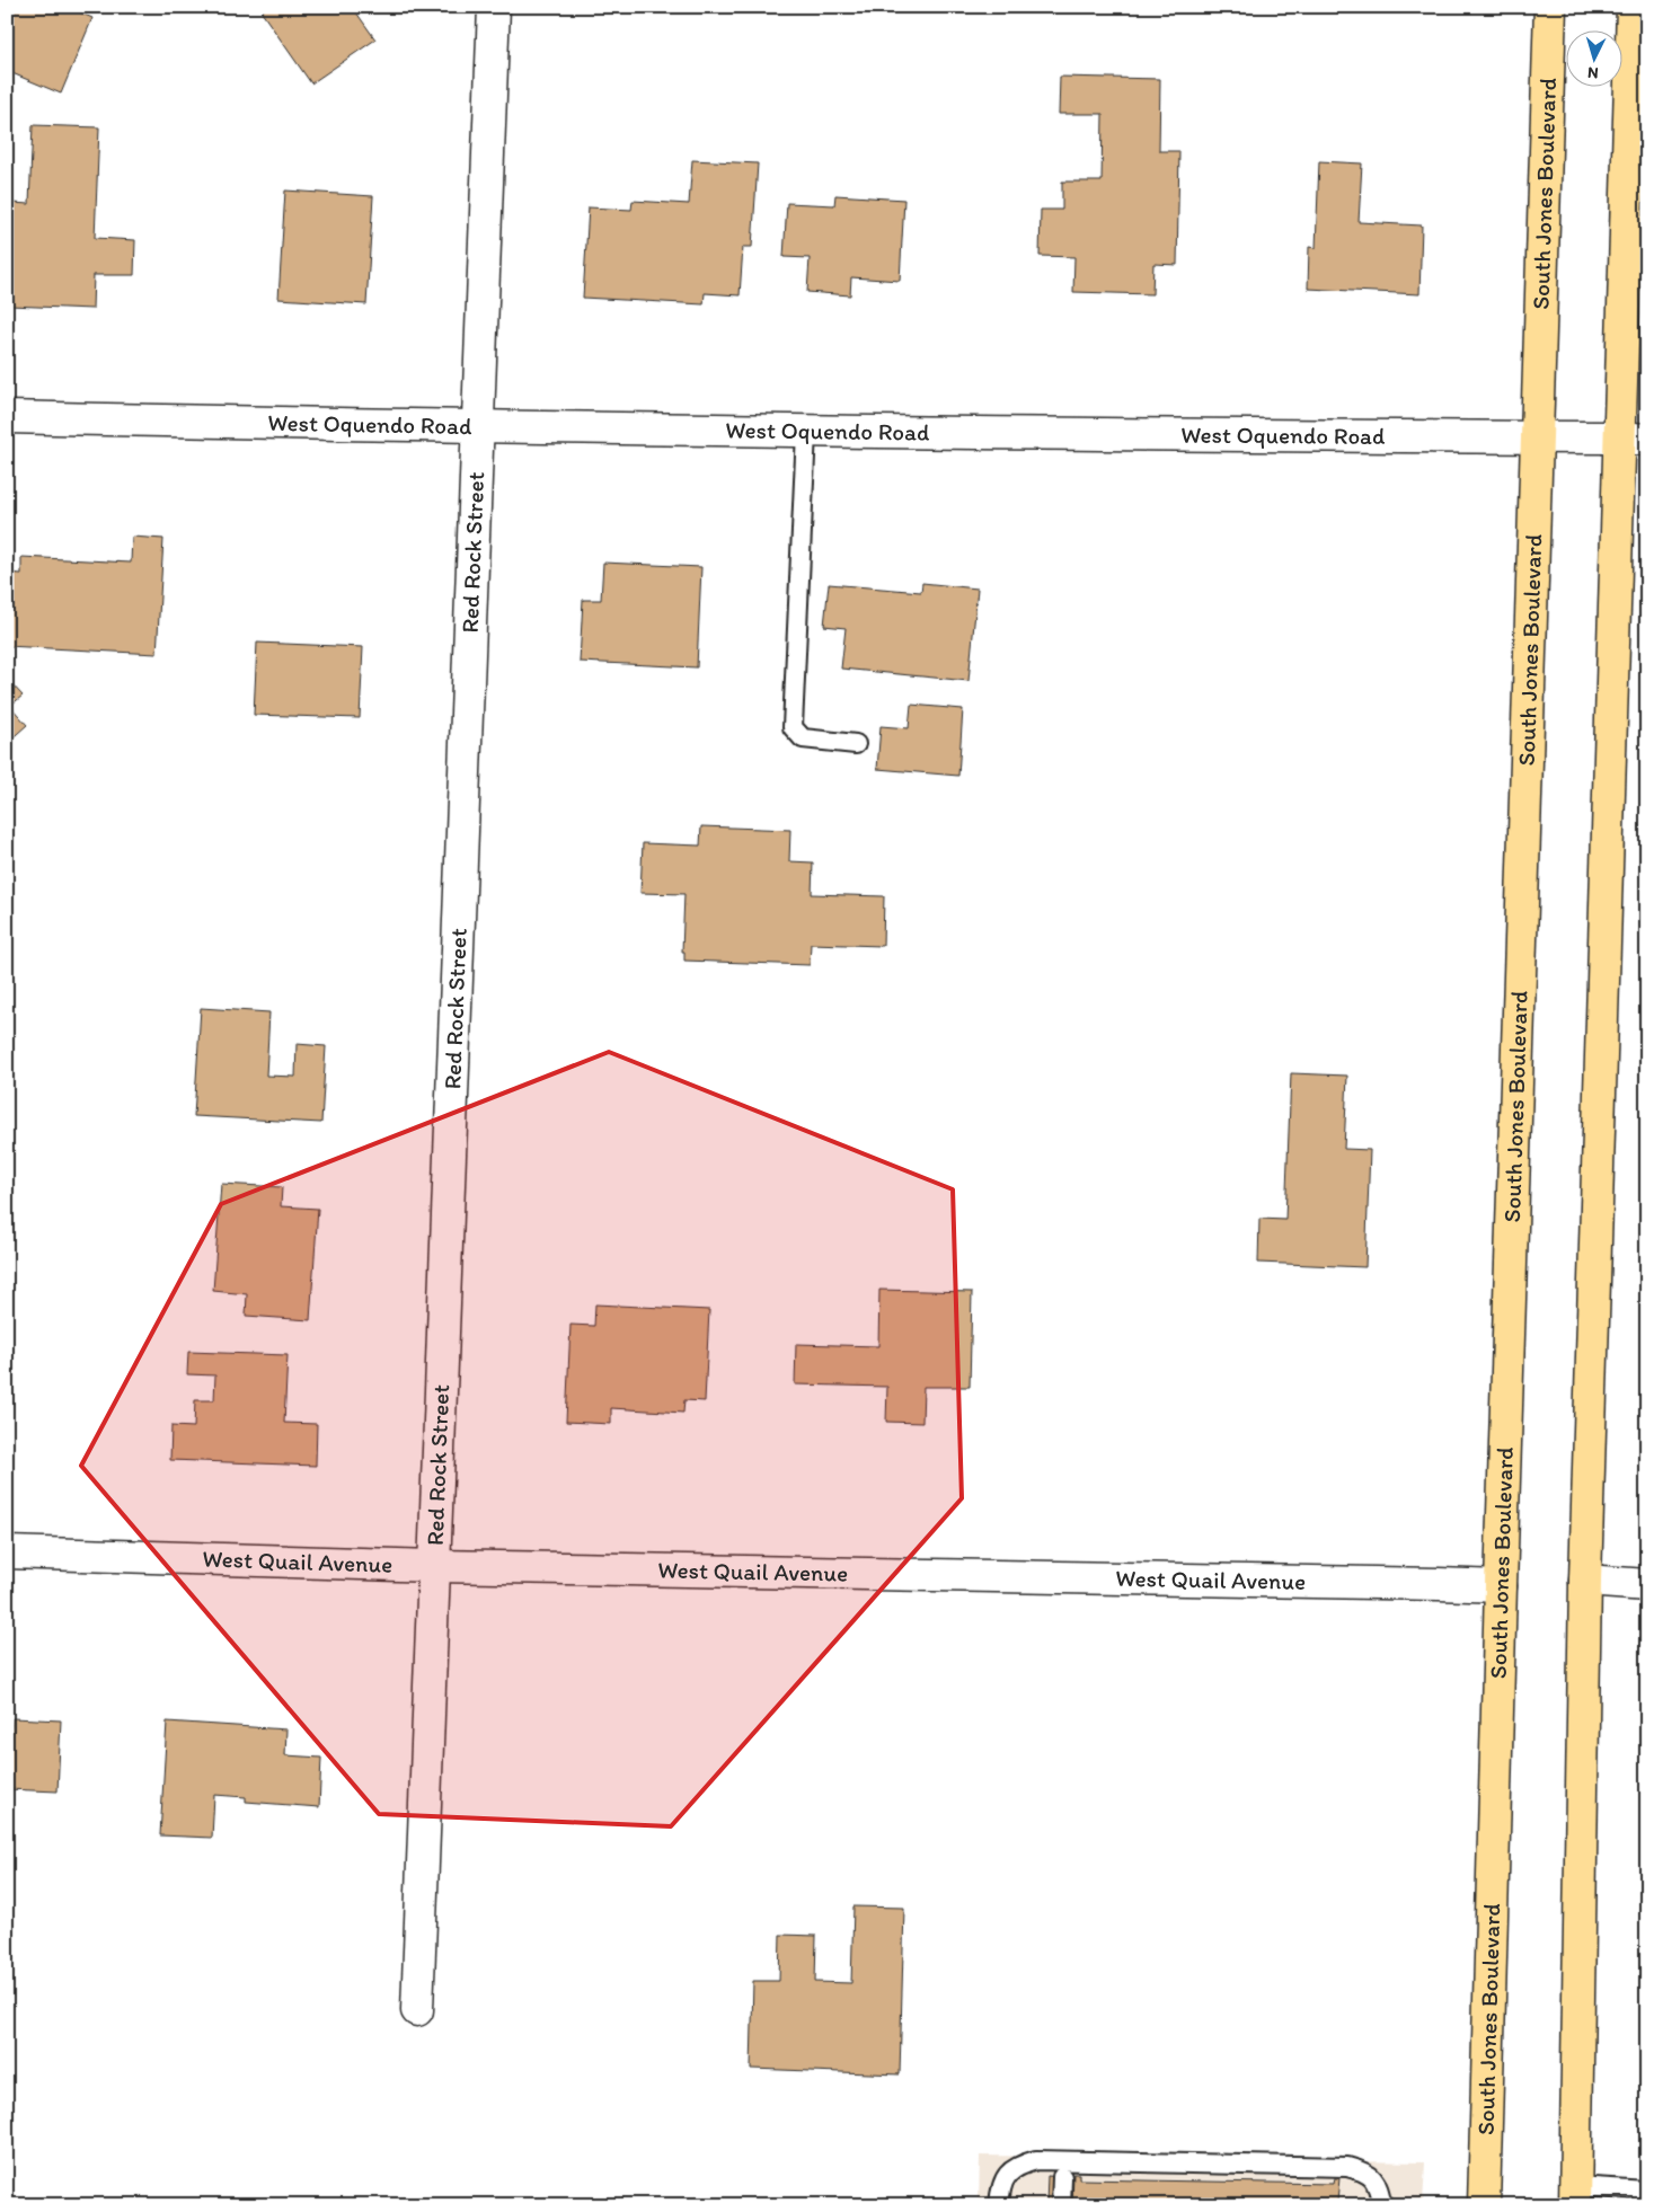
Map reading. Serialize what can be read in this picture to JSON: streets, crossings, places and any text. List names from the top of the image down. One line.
{"streets":{"main road":["South Jones Boulevard"],"street":["West Oquendo Road","Red Rock Street","West Quail Avenue"]},"crossings":[["South Jones Boulevard","West Oquendo Road"],["South Jones Boulevard","West Quail Avenue"],["West Oquendo Road","Red Rock Street"],["Red Rock Street","West Quail Avenue"]],"north":"bottom"}
